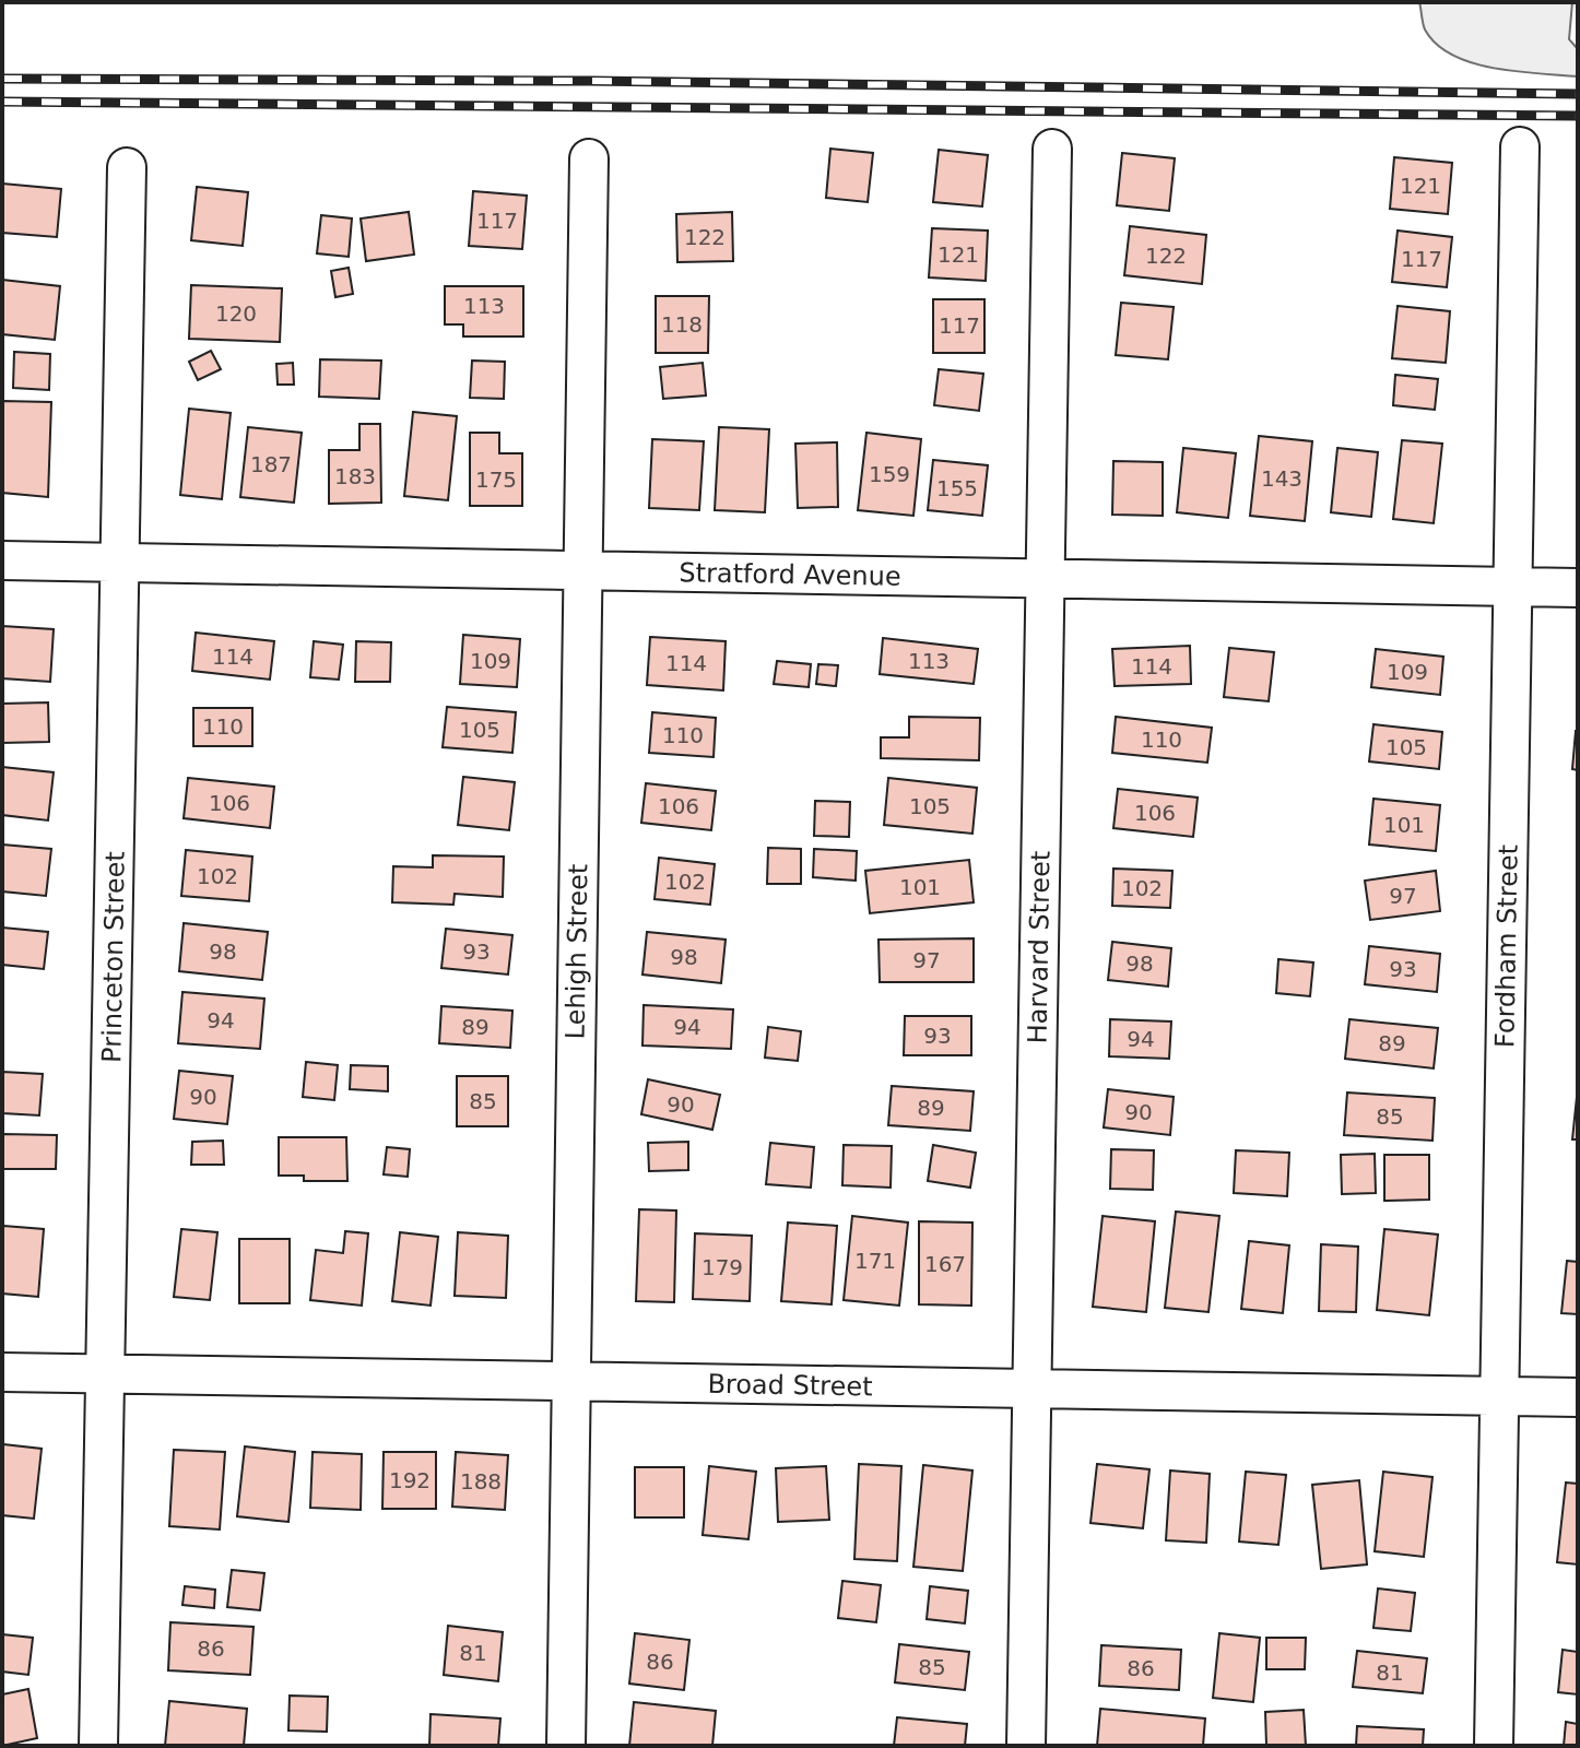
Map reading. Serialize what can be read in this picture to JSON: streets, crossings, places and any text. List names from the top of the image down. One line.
{"streets":{"street":["Stratford Avenue","Fordham Street","Harvard Street","Lehigh Street","Princeton Street","Broad Street"]},"crossings":[["Stratford Avenue","Fordham Street"],["Stratford Avenue","Harvard Street"],["Stratford Avenue","Lehigh Street"],["Stratford Avenue","Princeton Street"],["Fordham Street","Broad Street"],["Harvard Street","Broad Street"],["Lehigh Street","Broad Street"],["Princeton Street","Broad Street"]],"house_numbers":["121","117","122","121","122","117","113","120","118","117","187","159","183","143","175","155","114","109","113","114","114","109","110","105","110","110","105","106","106","105","106","101","102","102","101","102","97","98","93","98","97","98","93","94","89","94","93","94","89","90","85","90","89","90","85","171","167","179","192","188","86","81","86","85","86","81"]}
